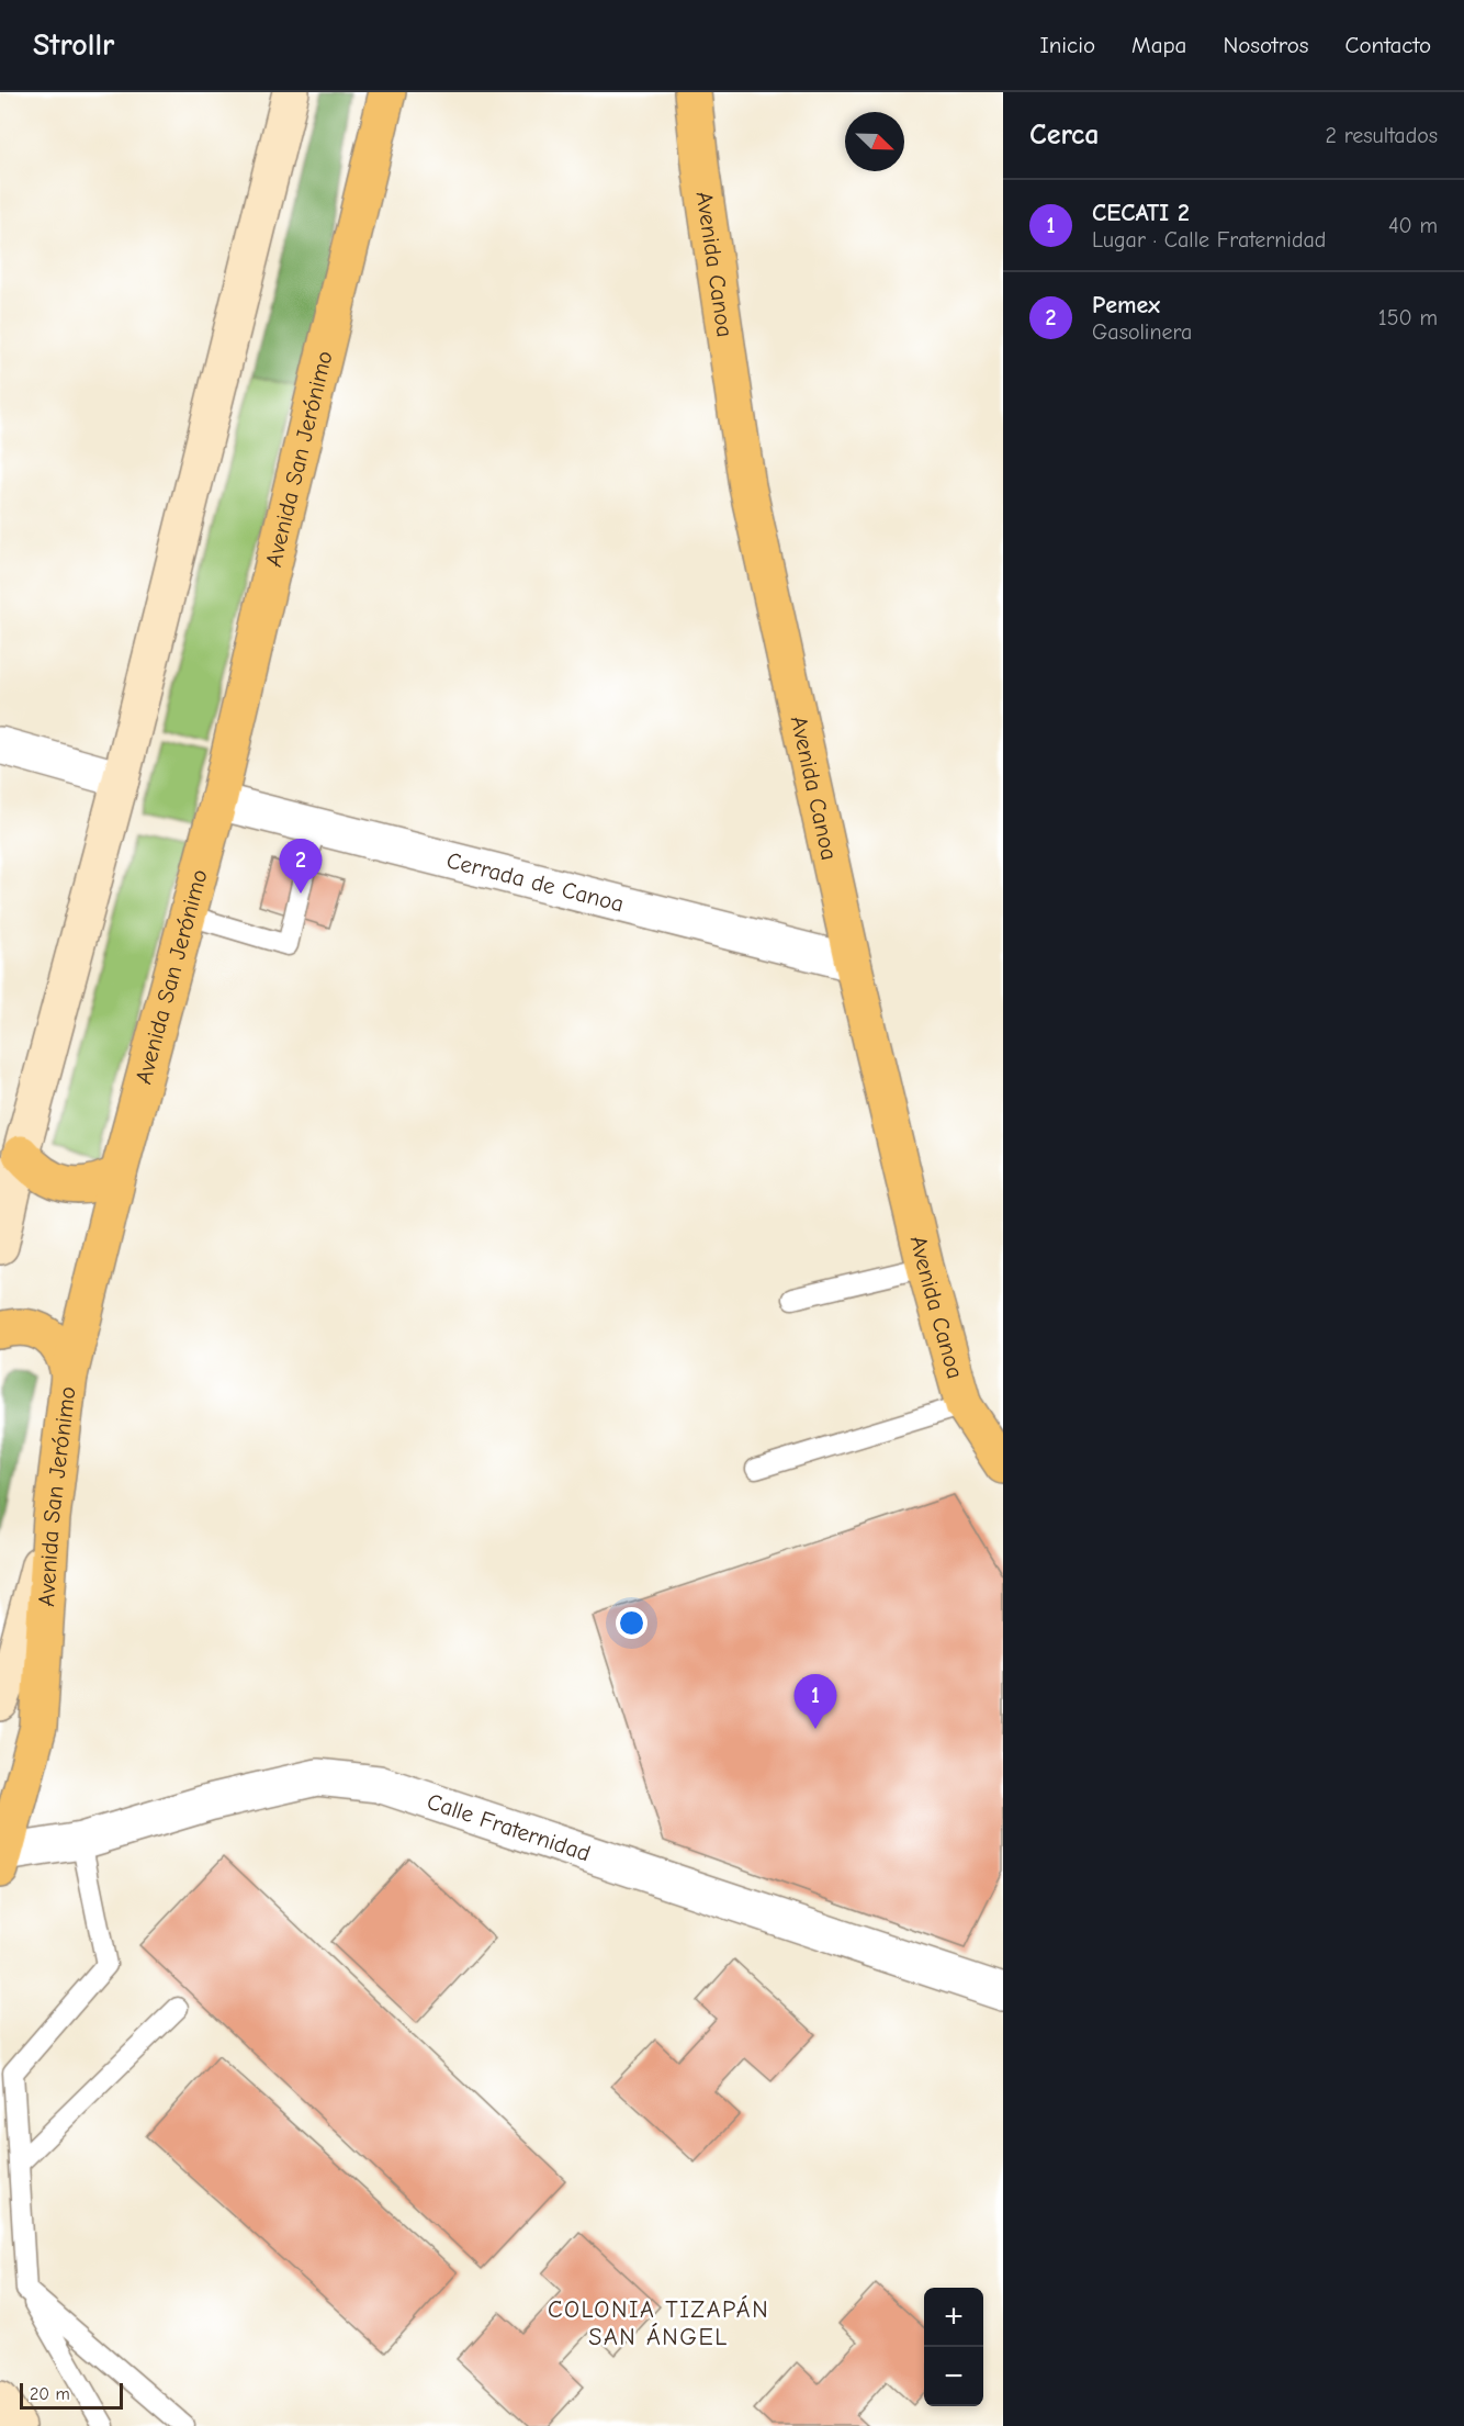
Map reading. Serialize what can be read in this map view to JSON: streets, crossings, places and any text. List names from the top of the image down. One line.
{"streets":{"main road":["Avenida Canoa","Avenida San Jerónimo"],"street":["Cerrada de Canoa","Calle Fraternidad"]},"crossings":[["Avenida Canoa","Cerrada de Canoa"],["Avenida San Jerónimo","Cerrada de Canoa"],["Avenida San Jerónimo","Calle Fraternidad"]],"districts":["COLONIA TIZAPÁN SAN ÁNGEL"],"scale_bar":"20 m","north":"bottom right","page":{"header":"Strollr","nav":["Inicio","Mapa","Nosotros","Contacto"],"heading":["Cerca","2 resultados"],"list":[{"mark":"1","name":"CECATI 2","note":"Lugar · Calle Fraternidad","value":"40 m"},{"mark":"2","name":"Pemex","note":"Gasolinera","value":"150 m"}],"pins":["2","1"],"map_buttons":["+","−"],"scale":"20 m"}}
